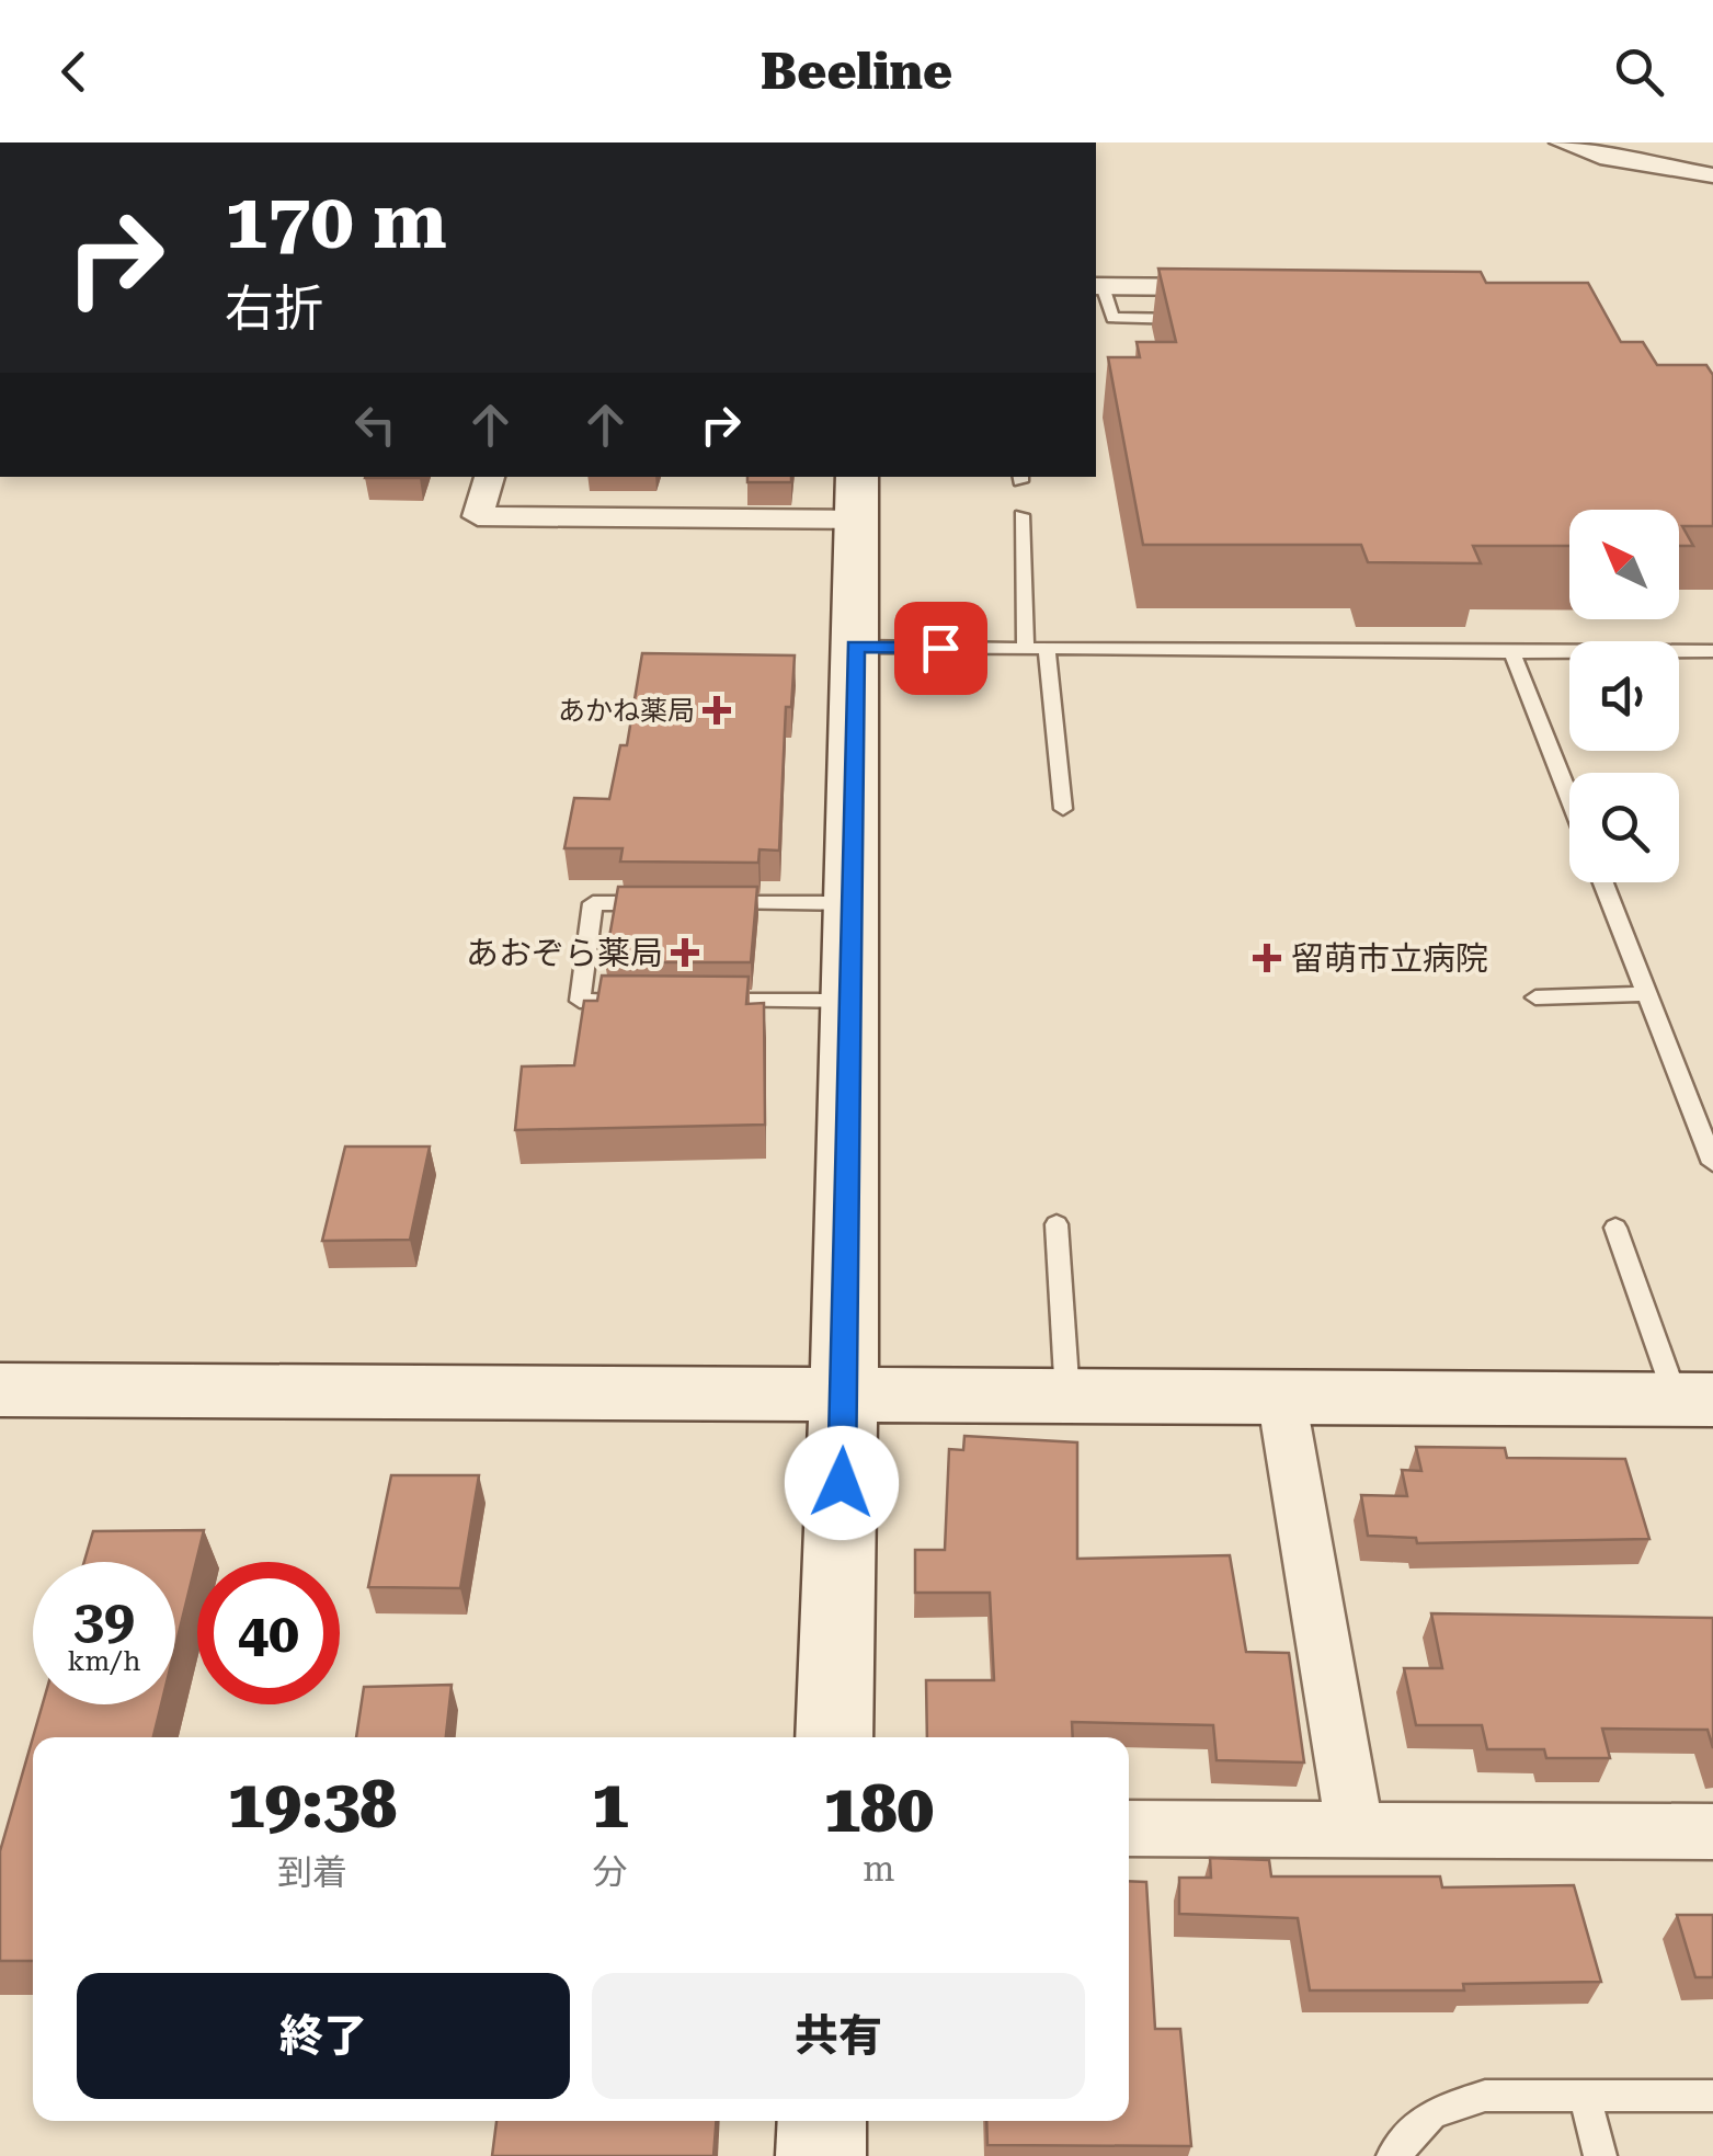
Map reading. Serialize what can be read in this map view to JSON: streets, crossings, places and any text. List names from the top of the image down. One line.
{"places":{"health":["あかね薬局","あおぞら薬局","留萌市立病院"]},"north":"top left","page":{"header":"Beeline","turn":["170 m","右折"],"speed":"39 km/h","limit":"40","eta":["19:38","到着","1","分","180","m"],"buttons":["終了","共有"]}}
